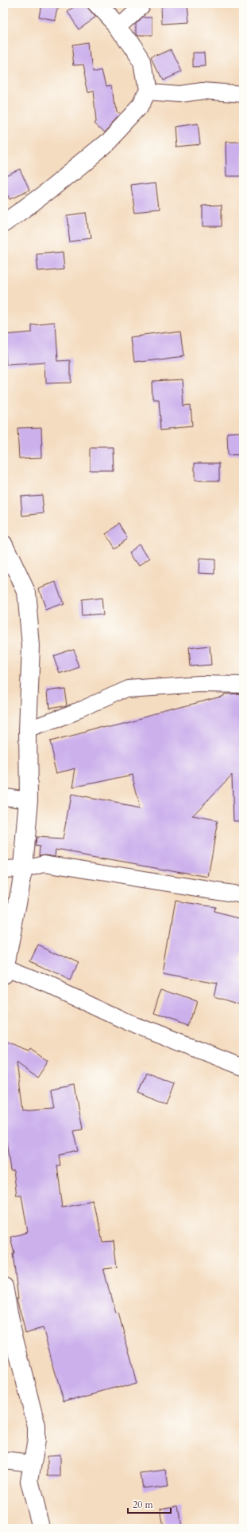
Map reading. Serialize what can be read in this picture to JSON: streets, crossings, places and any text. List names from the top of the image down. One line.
{"scale_bar":"20 m"}
